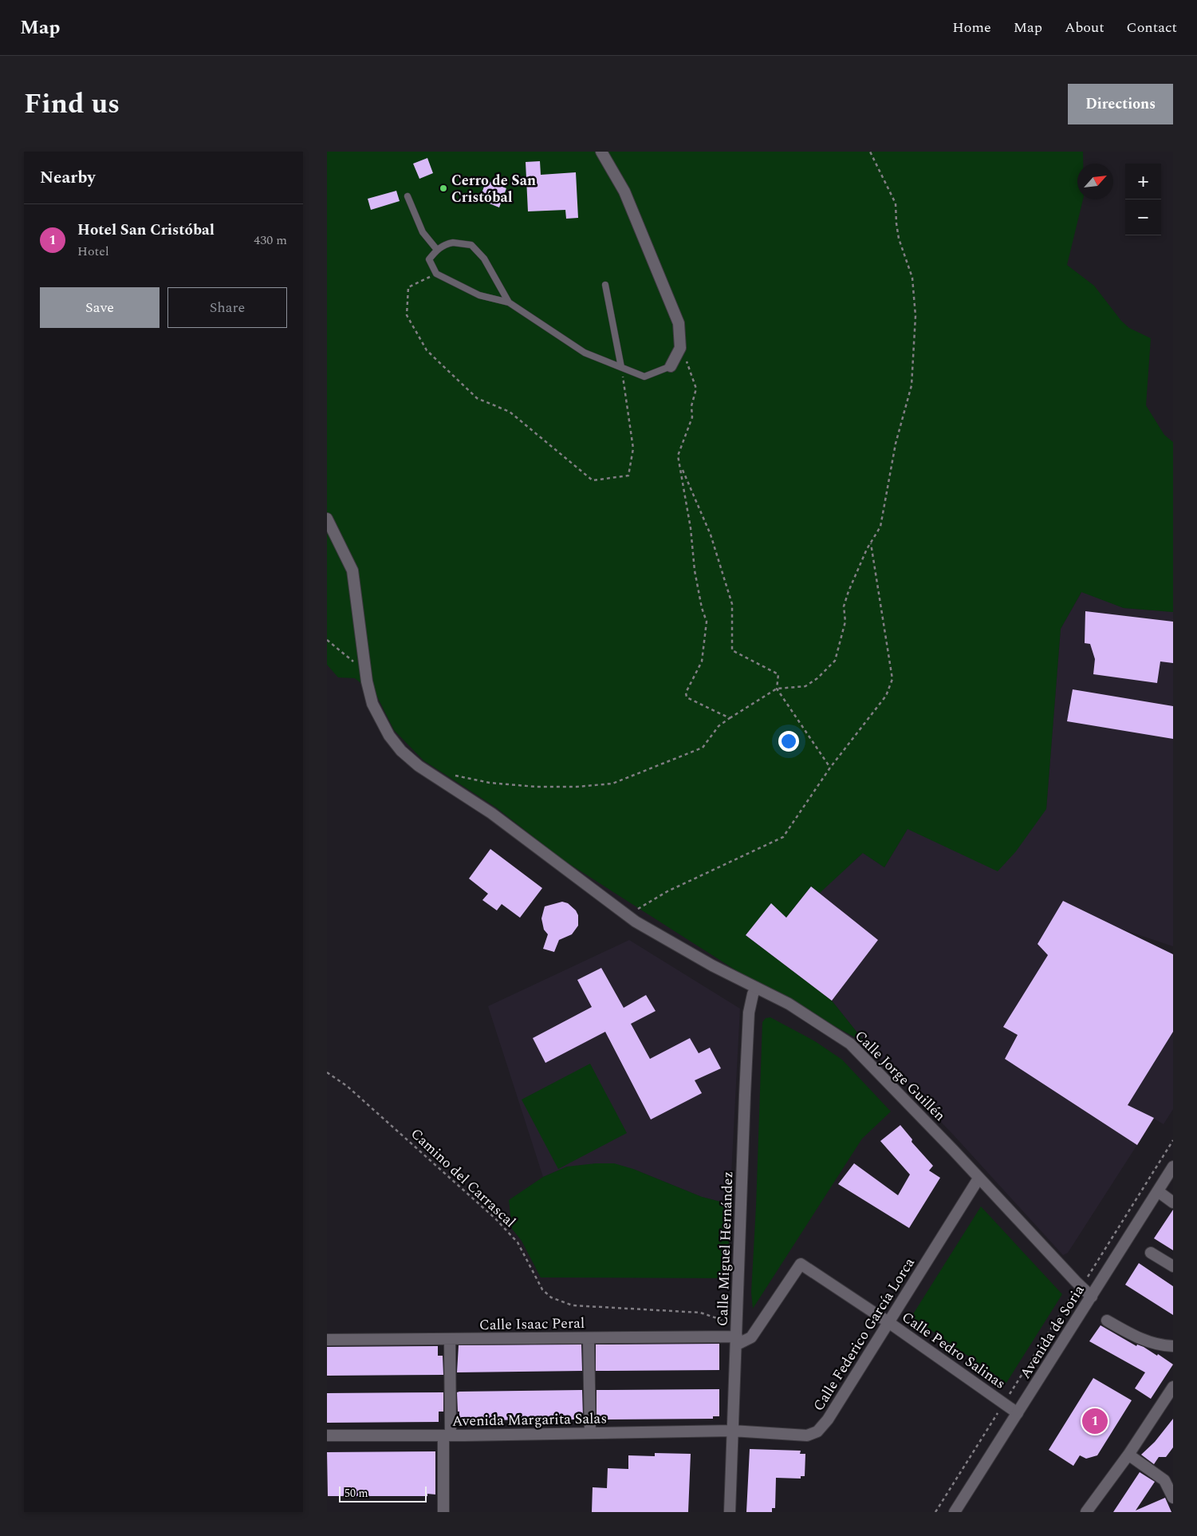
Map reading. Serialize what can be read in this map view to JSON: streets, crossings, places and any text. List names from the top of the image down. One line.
{"streets":{"street":["Calle Jorge Guillén","Calle Miguel Hernández","Calle Isaac Peral","Avenida de Soria","Calle Federico García Lorca","Calle Pedro Salinas","Avenida Margarita Salas"],"path":["Camino del Carrascal"]},"crossings":[["Calle Jorge Guillén","Calle Miguel Hernández"],["Calle Jorge Guillén","Avenida de Soria"],["Calle Jorge Guillén","Calle Federico García Lorca"],["Camino del Carrascal","Calle Miguel Hernández"],["Camino del Carrascal","Calle Isaac Peral"],["Camino del Carrascal","Calle Pedro Salinas"],["Calle Miguel Hernández","Calle Isaac Peral"],["Calle Miguel Hernández","Calle Federico García Lorca"],["Calle Miguel Hernández","Calle Pedro Salinas"],["Calle Miguel Hernández","Avenida Margarita Salas"],["Calle Isaac Peral","Calle Pedro Salinas"],["Avenida de Soria","Calle Pedro Salinas"],["Calle Federico García Lorca","Calle Pedro Salinas"],["Calle Federico García Lorca","Avenida Margarita Salas"]],"places":["Cerro de San Cristóbal"],"scale_bar":"50 m","north":"top right","page":{"header":"Map","nav":["Home","Map","About","Contact"],"title":"Find us","buttons":["Directions",["Save","Share"]],"heading":"Nearby","map_buttons":["+","−"],"list":[{"mark":"1","name":"Hotel San Cristóbal","note":"Hotel","value":"430 m"}],"pins":"1","scale":"50 m"}}
